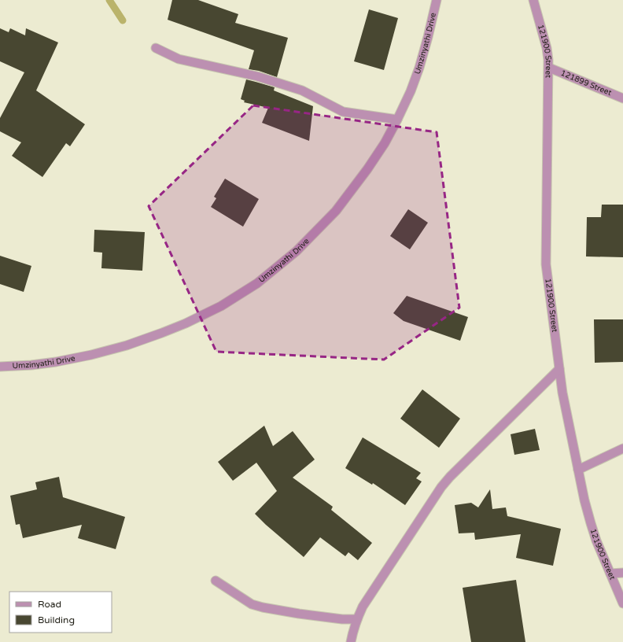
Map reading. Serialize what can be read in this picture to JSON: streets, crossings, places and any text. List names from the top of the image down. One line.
{"streets":{"street":["Umzinyathi Drive","121900 Street","121899 Street"]},"crossings":[["121900 Street","121899 Street"]],"legend":["Road","Building"]}
